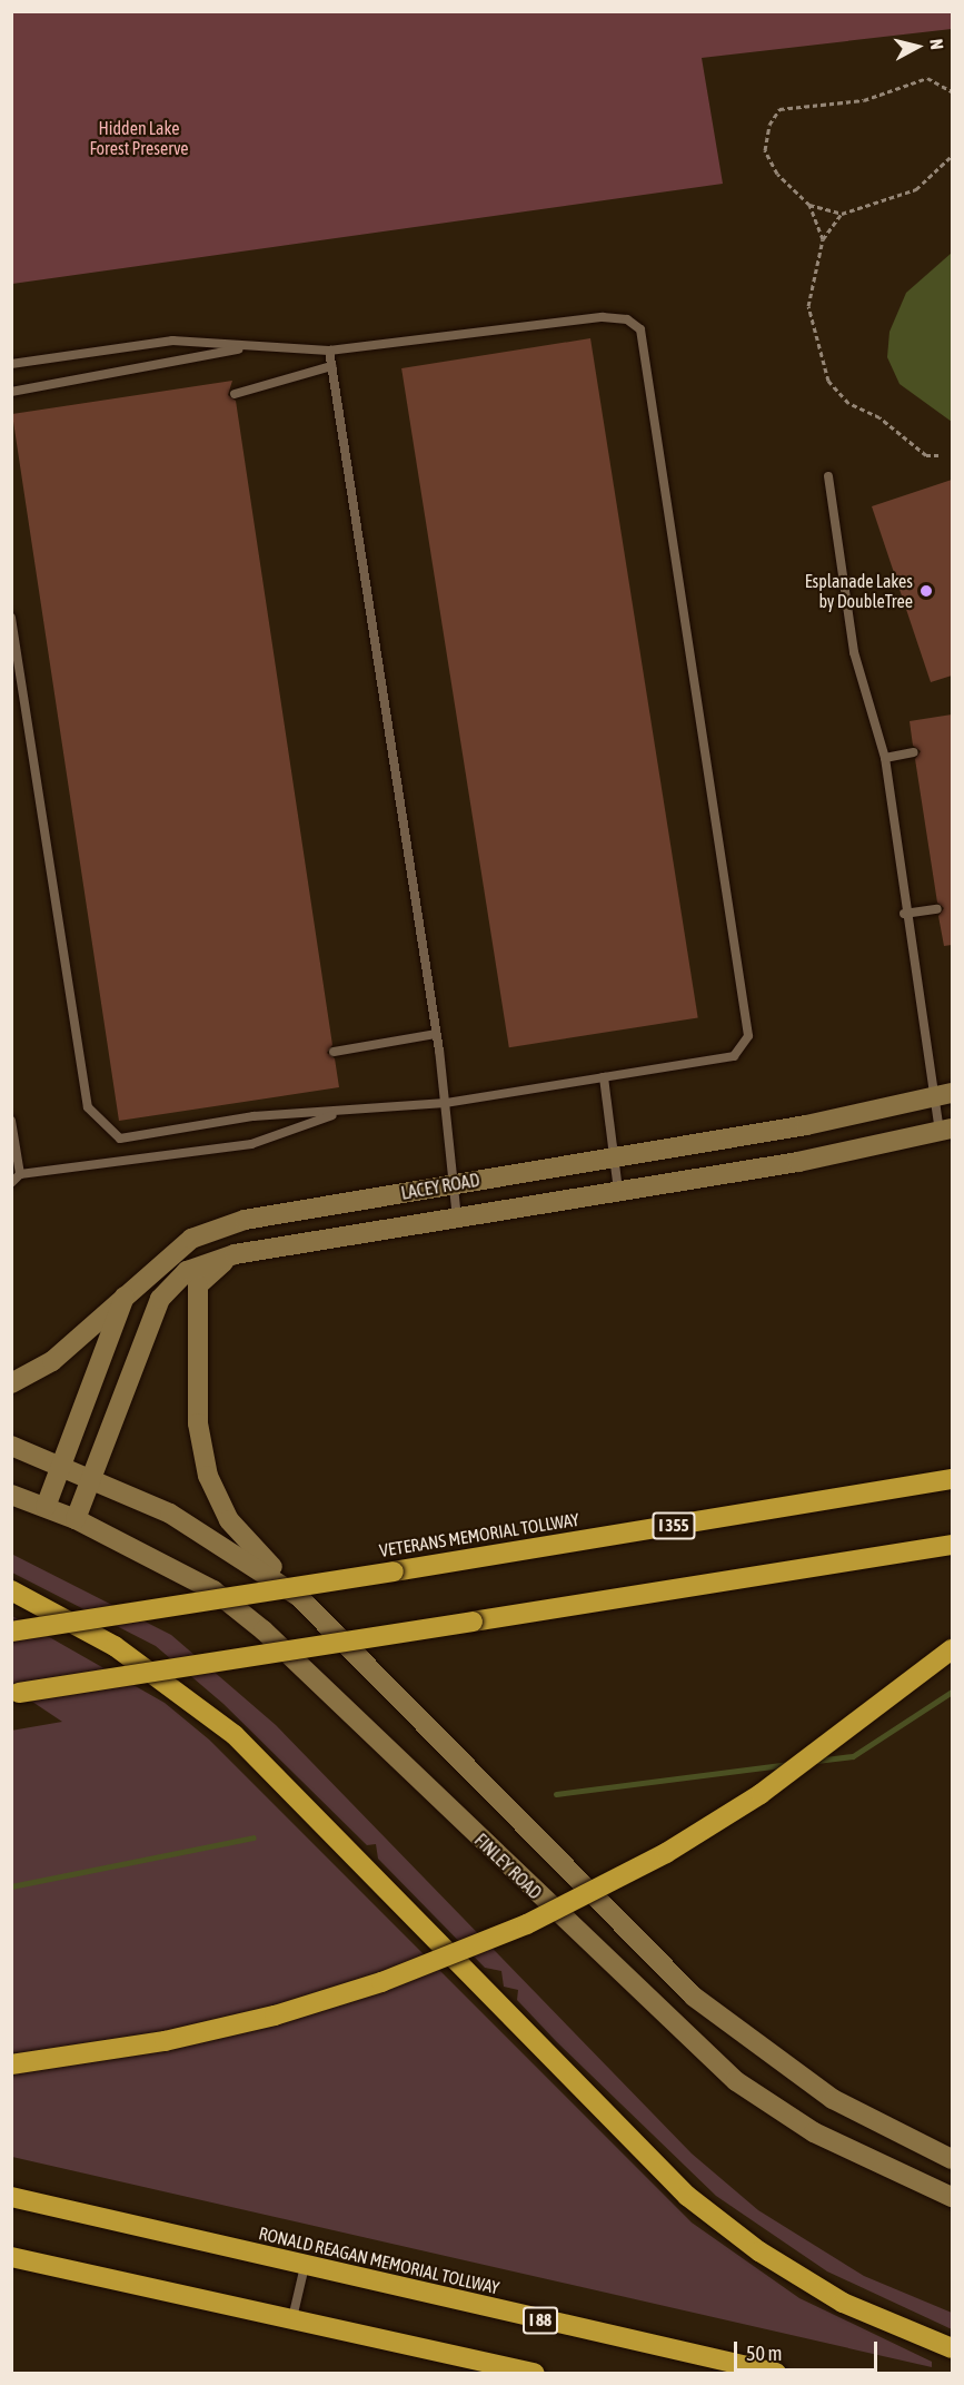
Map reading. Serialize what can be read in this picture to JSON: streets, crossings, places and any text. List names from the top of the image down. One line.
{"streets":{"highway":["I 355","VETERANS MEMORIAL TOLLWAY","RONALD REAGAN MEMORIAL TOLLWAY","I 88"],"main road":["LACEY ROAD","FINLEY ROAD"]},"parks":["Hidden Lake Forest Preserve"],"places":["Esplanade Lakes by DoubleTree"],"scale_bar":"50 m","north":"right"}
